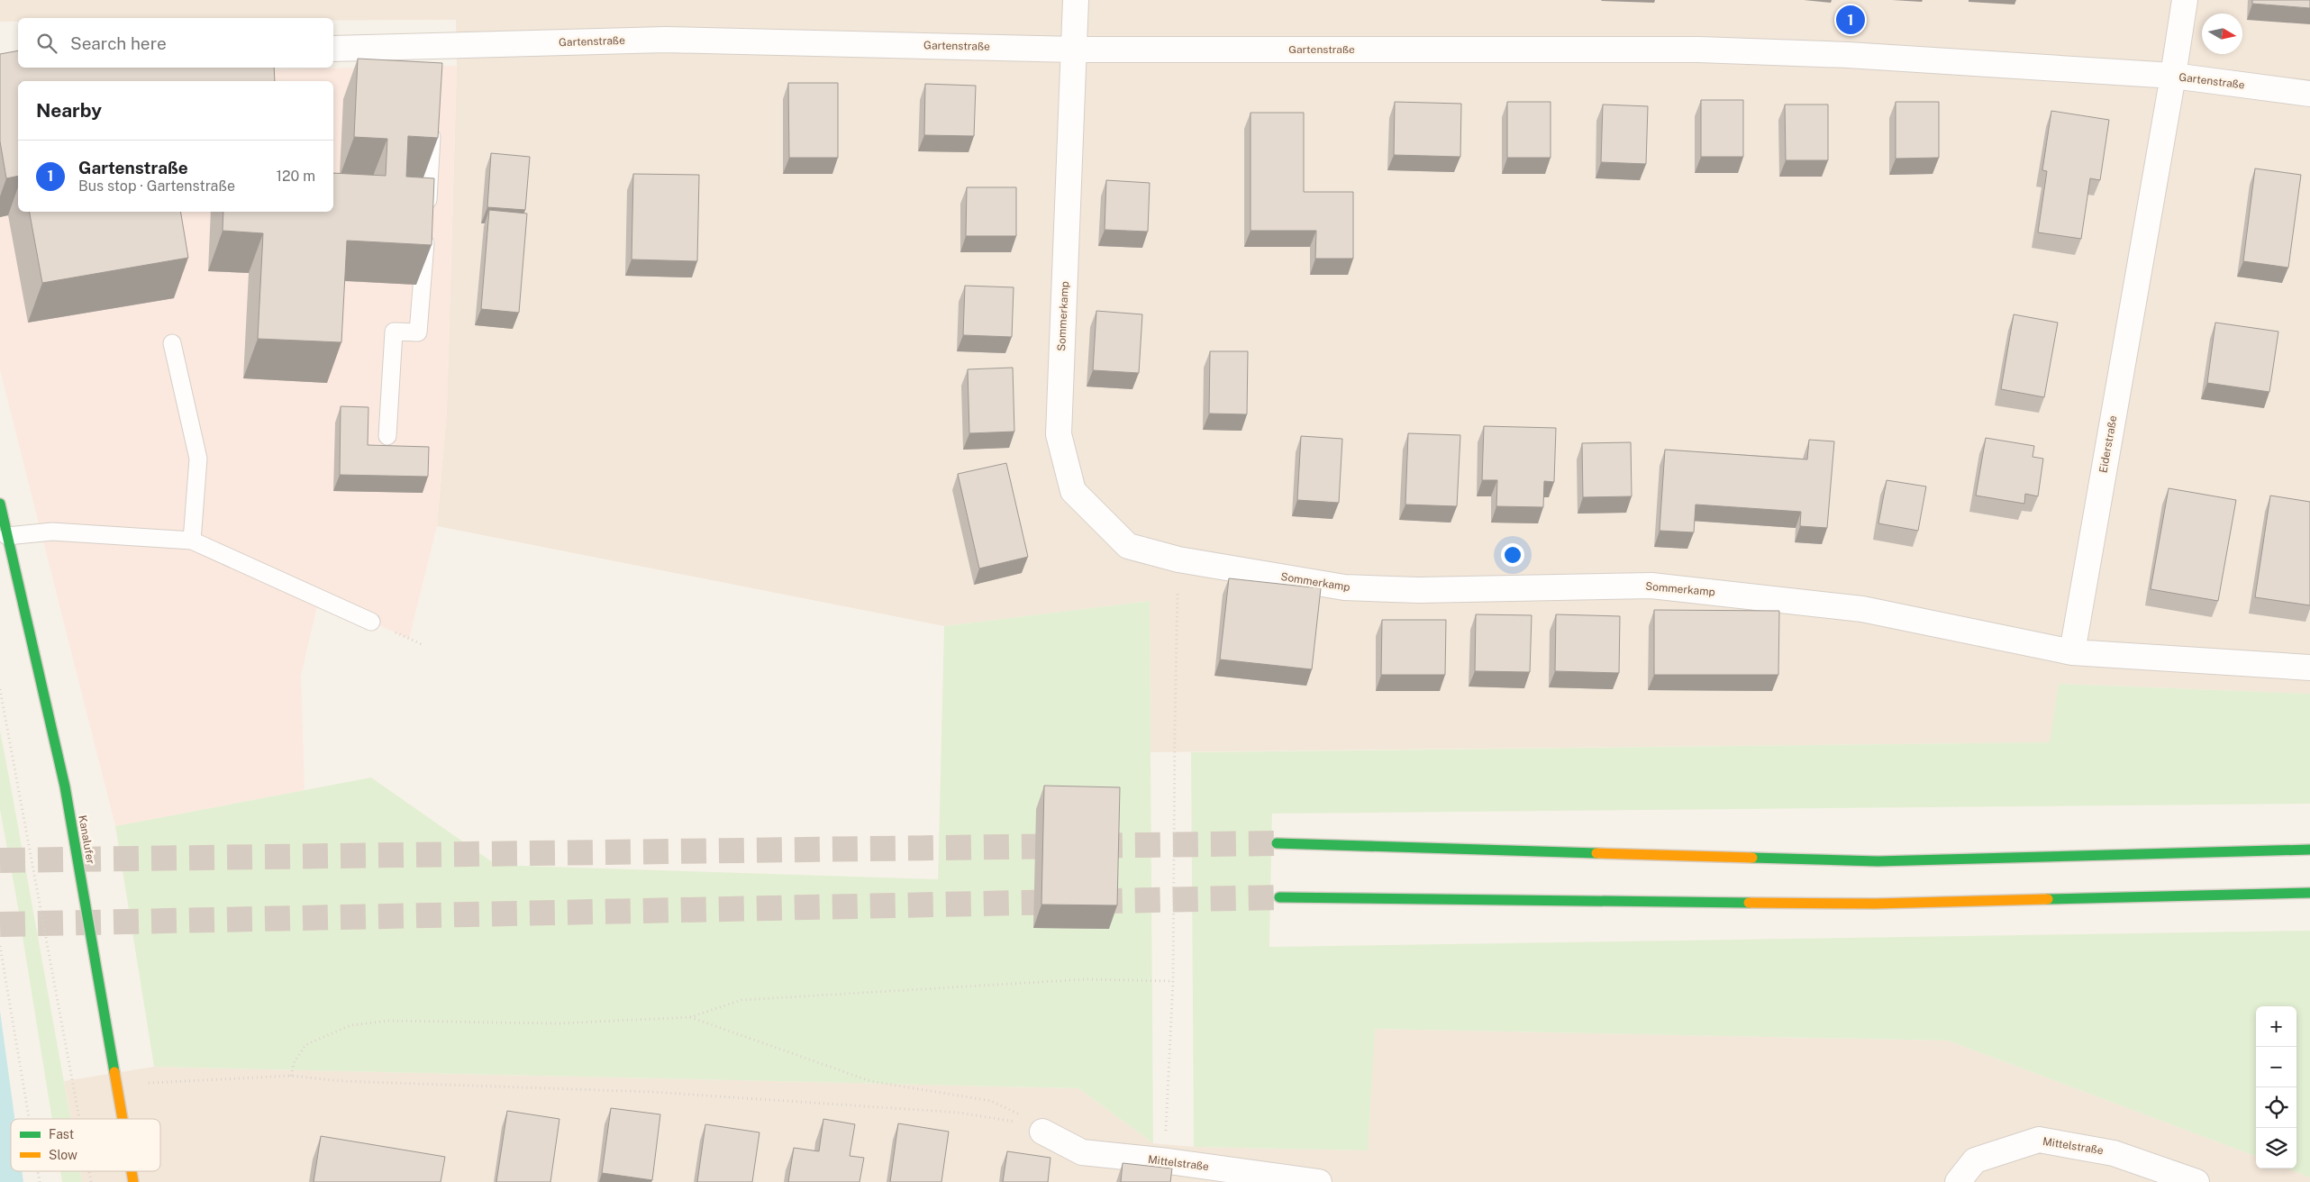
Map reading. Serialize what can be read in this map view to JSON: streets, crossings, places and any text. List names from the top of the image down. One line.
{"streets":{"main road":["Kanalufer"],"street":["Gartenstraße","Sommerkamp","Eiderstraße","Mittelstraße"]},"crossings":[["Gartenstraße","Sommerkamp"],["Gartenstraße","Eiderstraße"],["Sommerkamp","Eiderstraße"]],"legend":["Fast","Slow"],"north":"right","page":{"pins":"1","search":"Search here","heading":"Nearby","list":[{"mark":"1","name":"Gartenstraße","note":"Bus stop · Gartenstraße","value":"120 m"}],"map_buttons":["+","−"]}}
